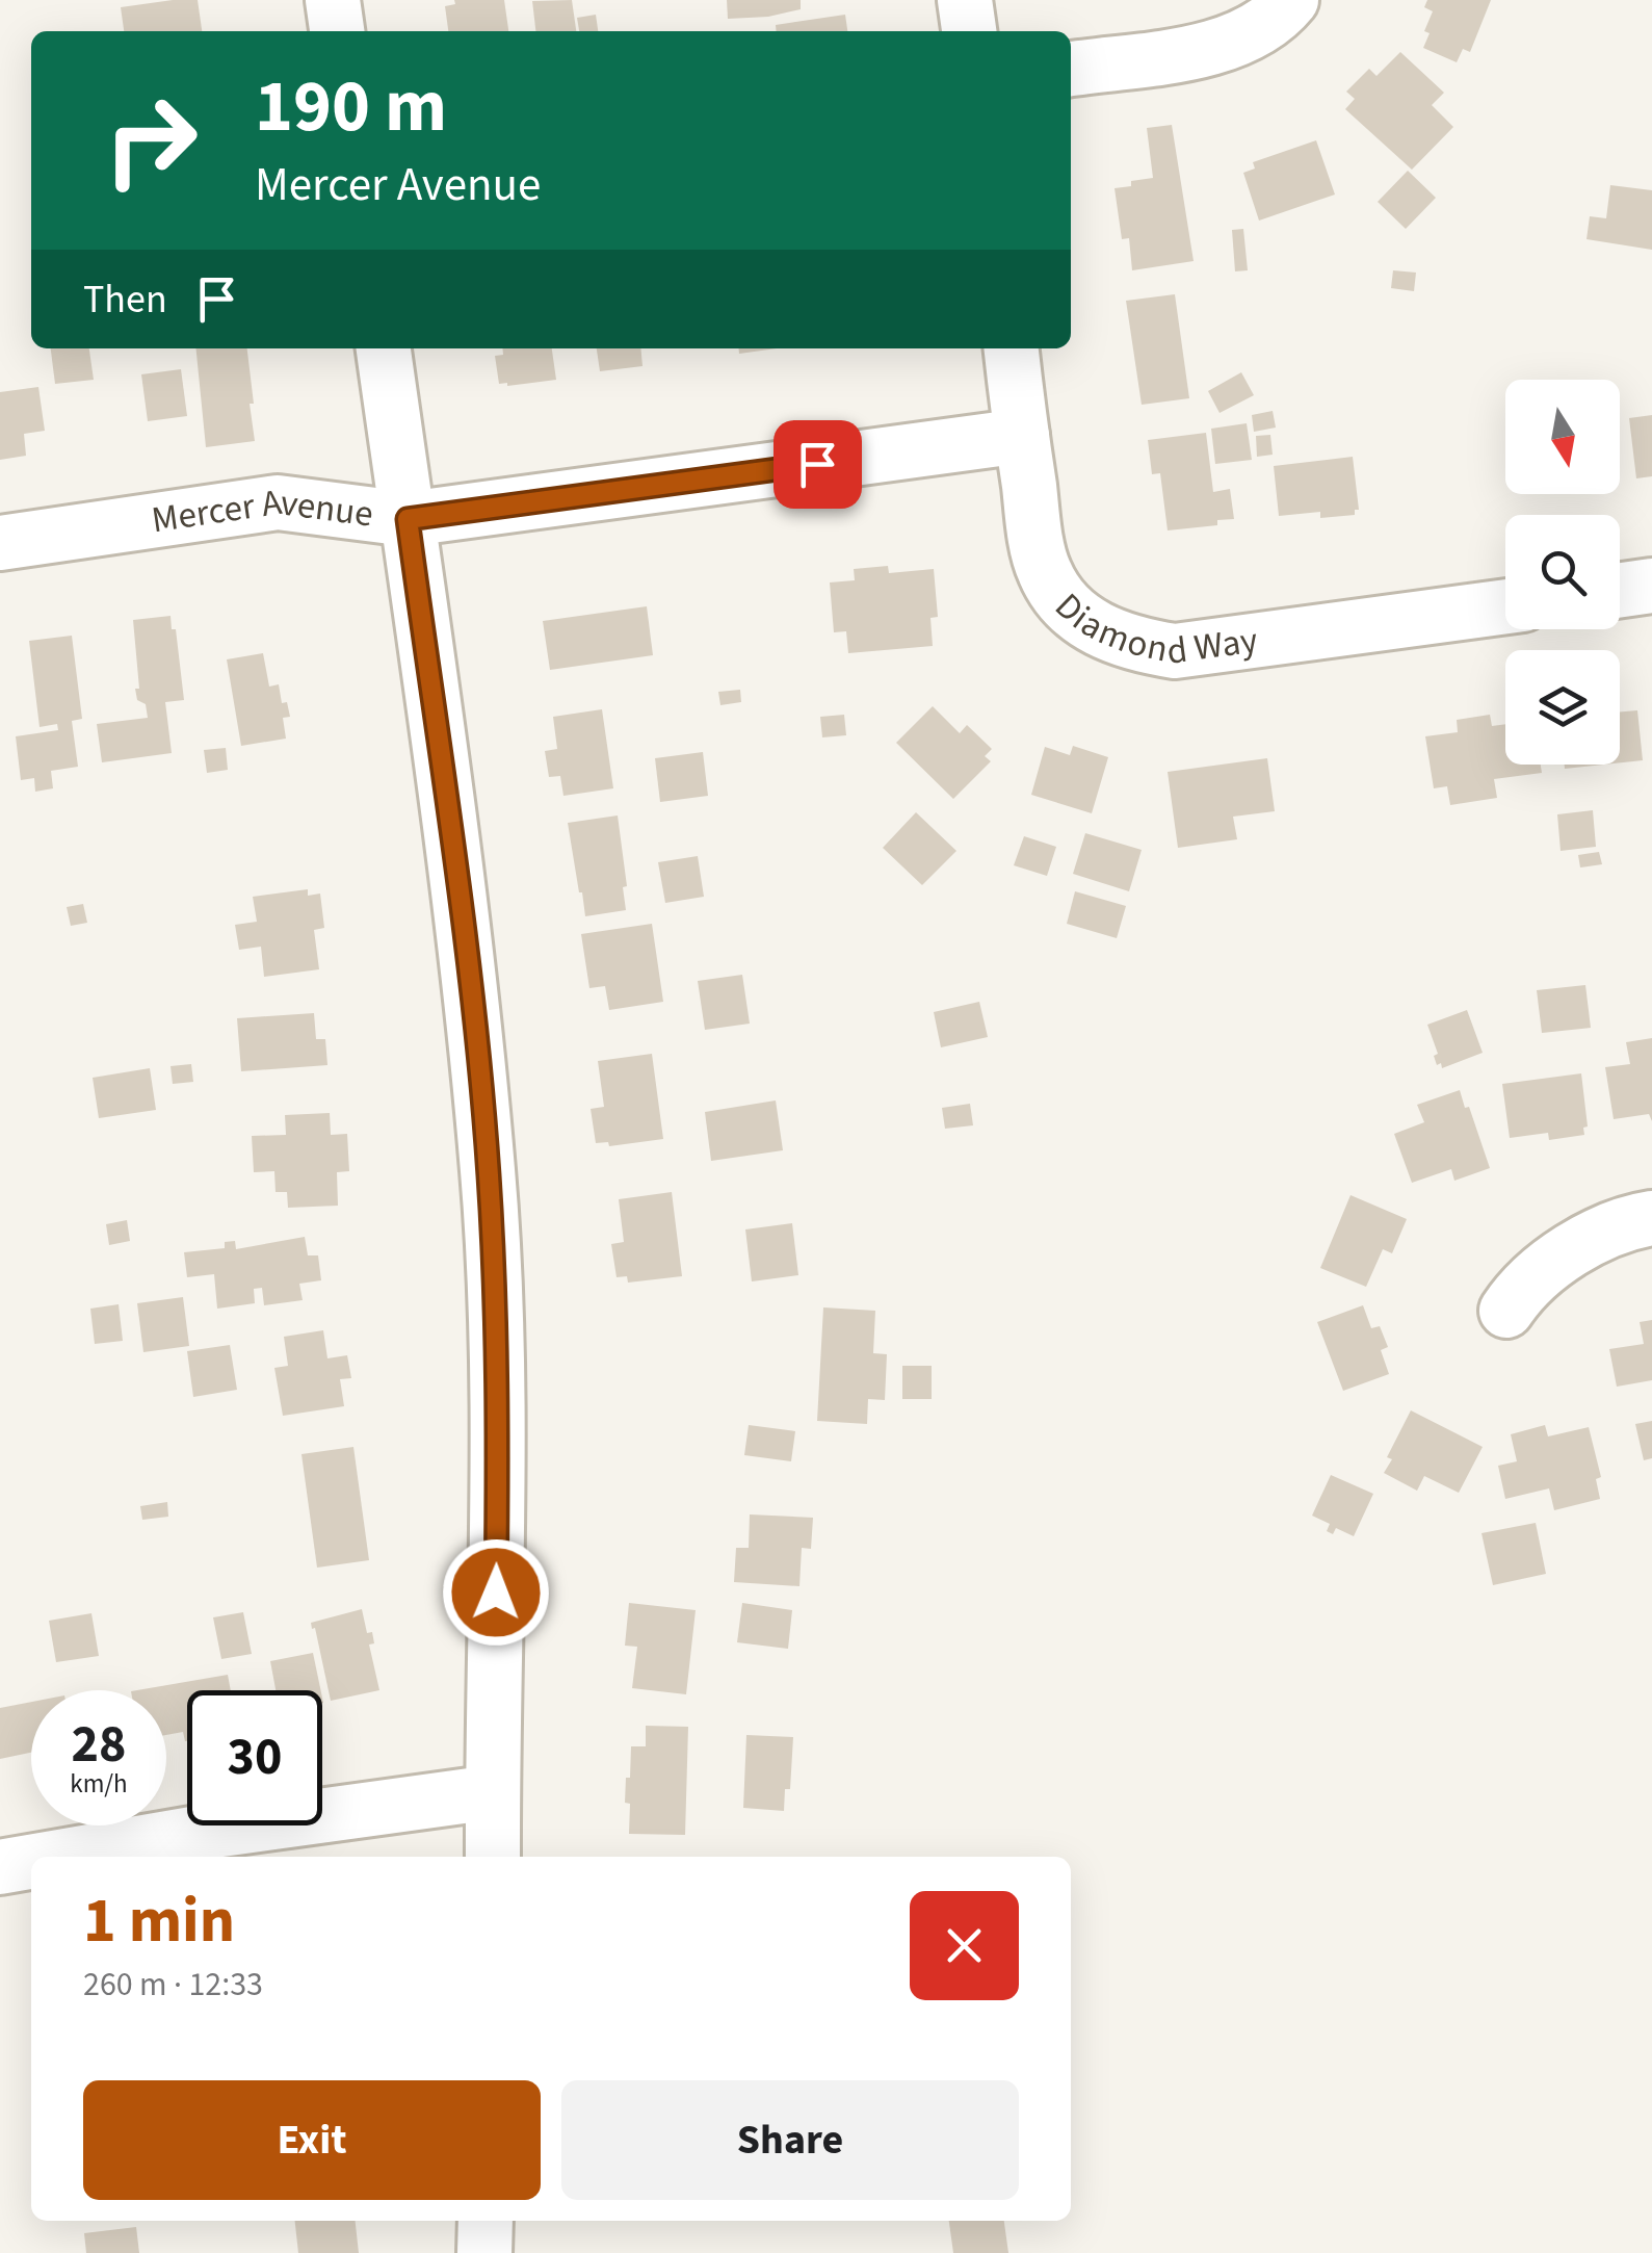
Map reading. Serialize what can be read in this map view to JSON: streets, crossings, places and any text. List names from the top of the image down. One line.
{"streets":{"street":["Mercer Avenue","Diamond Way"]},"crossings":[["Mercer Avenue","Diamond Way"]],"north":"bottom","page":{"turn":["190 m","Mercer Avenue"],"then":"Then","speed":"28 km/h","limit":"30","heading":["1 min","260 m · 12:33"],"buttons":["Exit","Share"]}}
